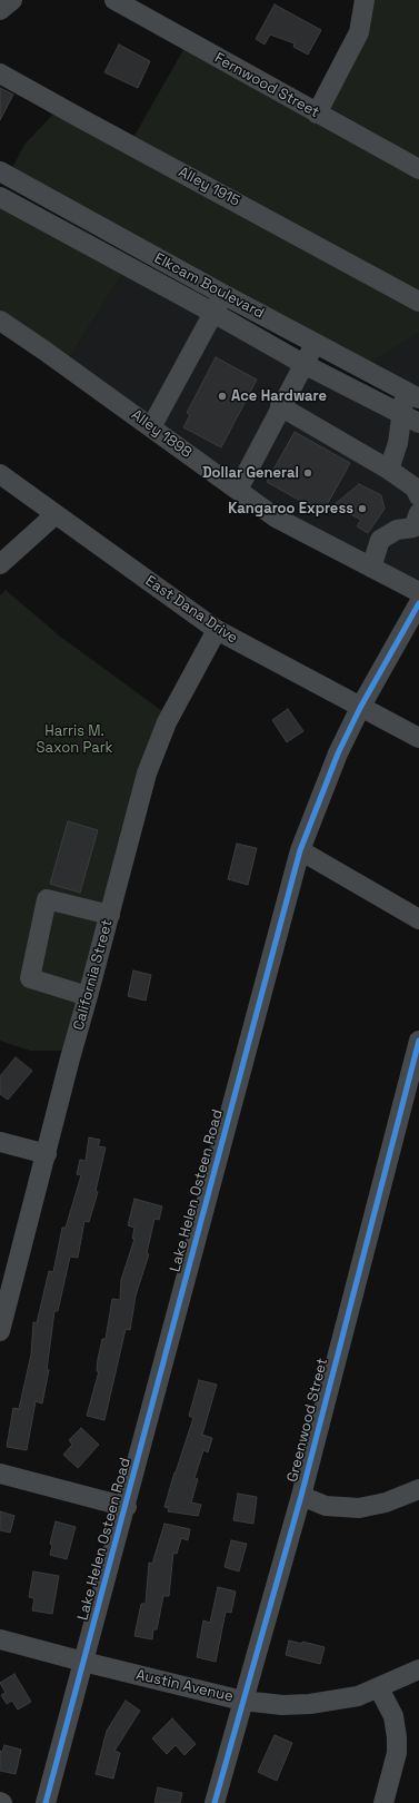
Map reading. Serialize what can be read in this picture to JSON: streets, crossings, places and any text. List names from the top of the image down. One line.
{"streets":{"street":["Fernwood Street","Alley 1915","Elkcam Boulevard","Alley 1898","East Dana Drive","California Street","Lake Helen Osteen Road","Greenwood Street","Austin Avenue"]},"crossings":[["East Dana Drive","California Street"],["East Dana Drive","Lake Helen Osteen Road"],["Lake Helen Osteen Road","Austin Avenue"],["Greenwood Street","Austin Avenue"]],"parks":["Harris M. Saxon Park"],"places":["Ace Hardware","Dollar General","Kangaroo Express"]}
